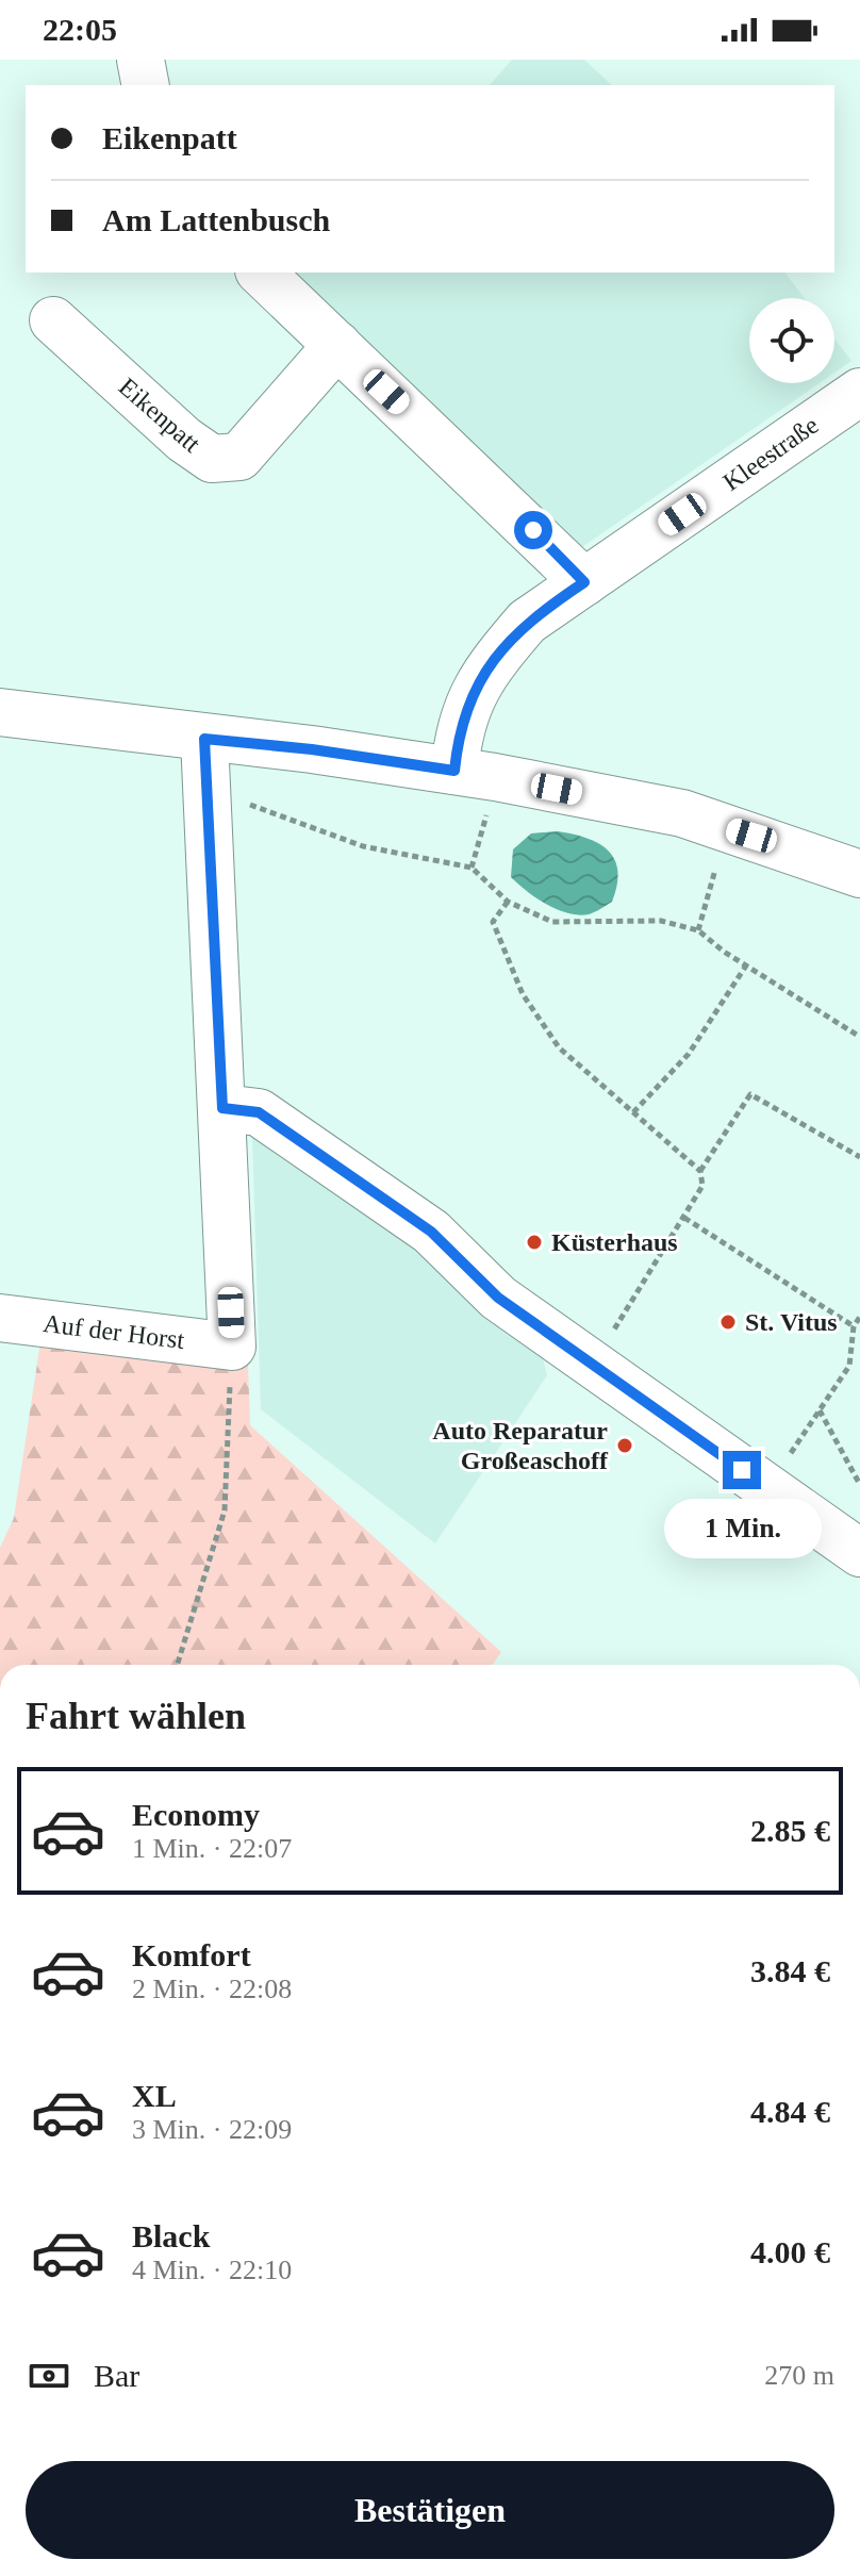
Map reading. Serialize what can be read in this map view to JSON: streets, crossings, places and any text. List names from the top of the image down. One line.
{"streets":{"street":["Eikenpatt","Kleestraße","Auf der Horst"]},"places":["Küsterhaus","St. Vitus","Auto Reparatur Großeaschoff"],"page":{"status":"22:05","banner":["Eikenpatt","Am Lattenbusch"],"bubble":"1 Min.","heading":"Fahrt wählen","list":[{"name":"Economy","note":"1 Min. · 22:07","value":"2.85 €"},{"name":"Komfort","note":"2 Min. · 22:08","value":"3.84 €"},{"name":"XL","note":"3 Min. · 22:09","value":"4.84 €"},{"name":"Black","note":"4 Min. · 22:10","value":"4.00 €"}],"pay":["Bar","270 m"],"buttons":"Bestätigen"}}
